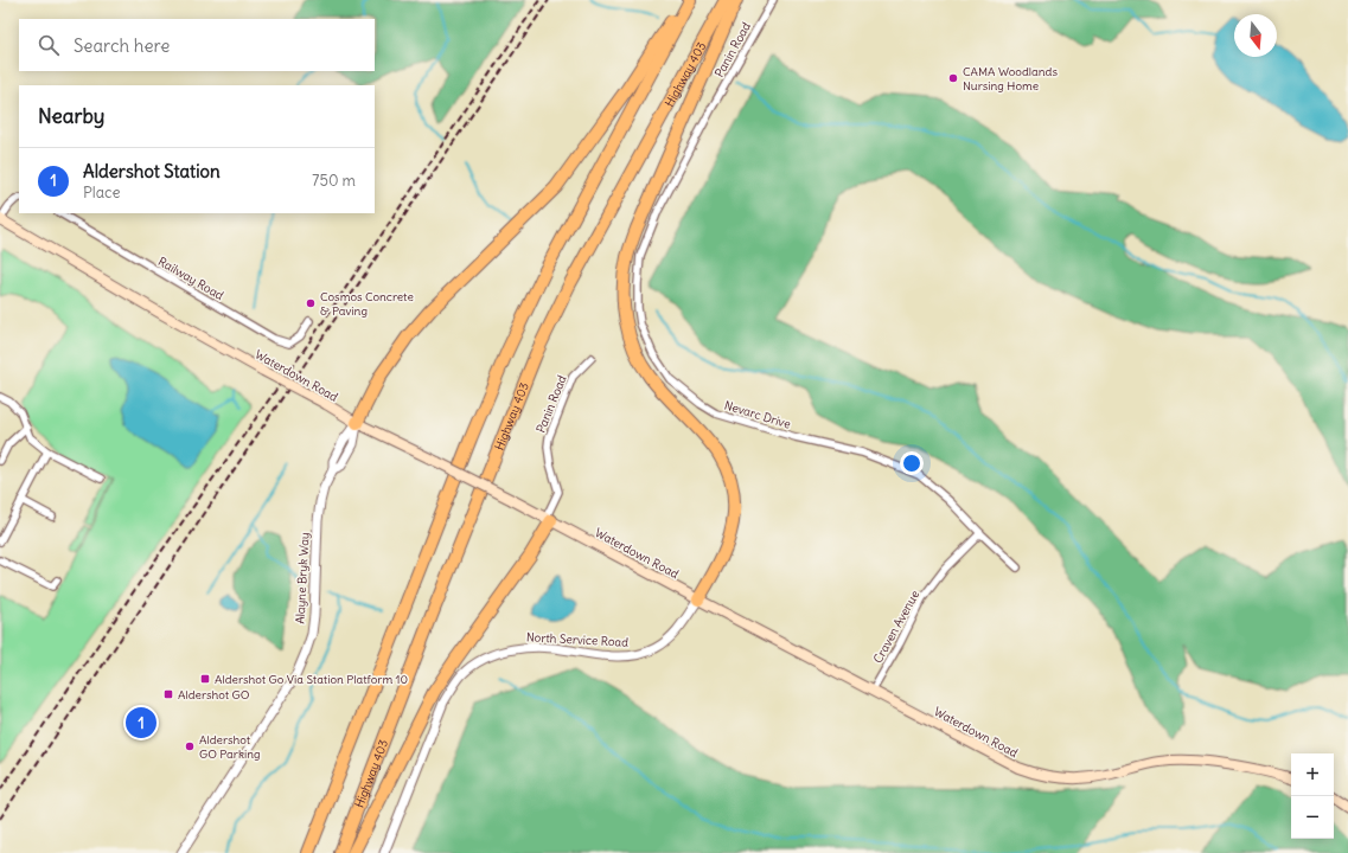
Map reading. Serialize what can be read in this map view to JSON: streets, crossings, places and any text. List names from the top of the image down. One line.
{"streets":{"highway":["Highway 403"],"main road":["Waterdown Road"],"street":["Panin Road","Railway Road","Nevarc Drive","Alayne Bryk Way","Craven Avenue","North Service Road"]},"crossings":[["Panin Road","Waterdown Road"],["Panin Road","Nevarc Drive"],["Waterdown Road","Alayne Bryk Way"],["Waterdown Road","Craven Avenue"],["Waterdown Road","North Service Road"],["Nevarc Drive","Craven Avenue"]],"places":{"other":["CAMA Woodlands Nursing Home","Cosmos Concrete & Paving","Aldershot GO Parking"],"transit":["Aldershot Go Via Station Platform 10","Aldershot GO"]},"north":"bottom","page":{"search":"Search here","heading":"Nearby","list":[{"mark":"1","name":"Aldershot Station","note":"Place","value":"750 m"}],"pins":"1","map_buttons":["+","−"]}}
